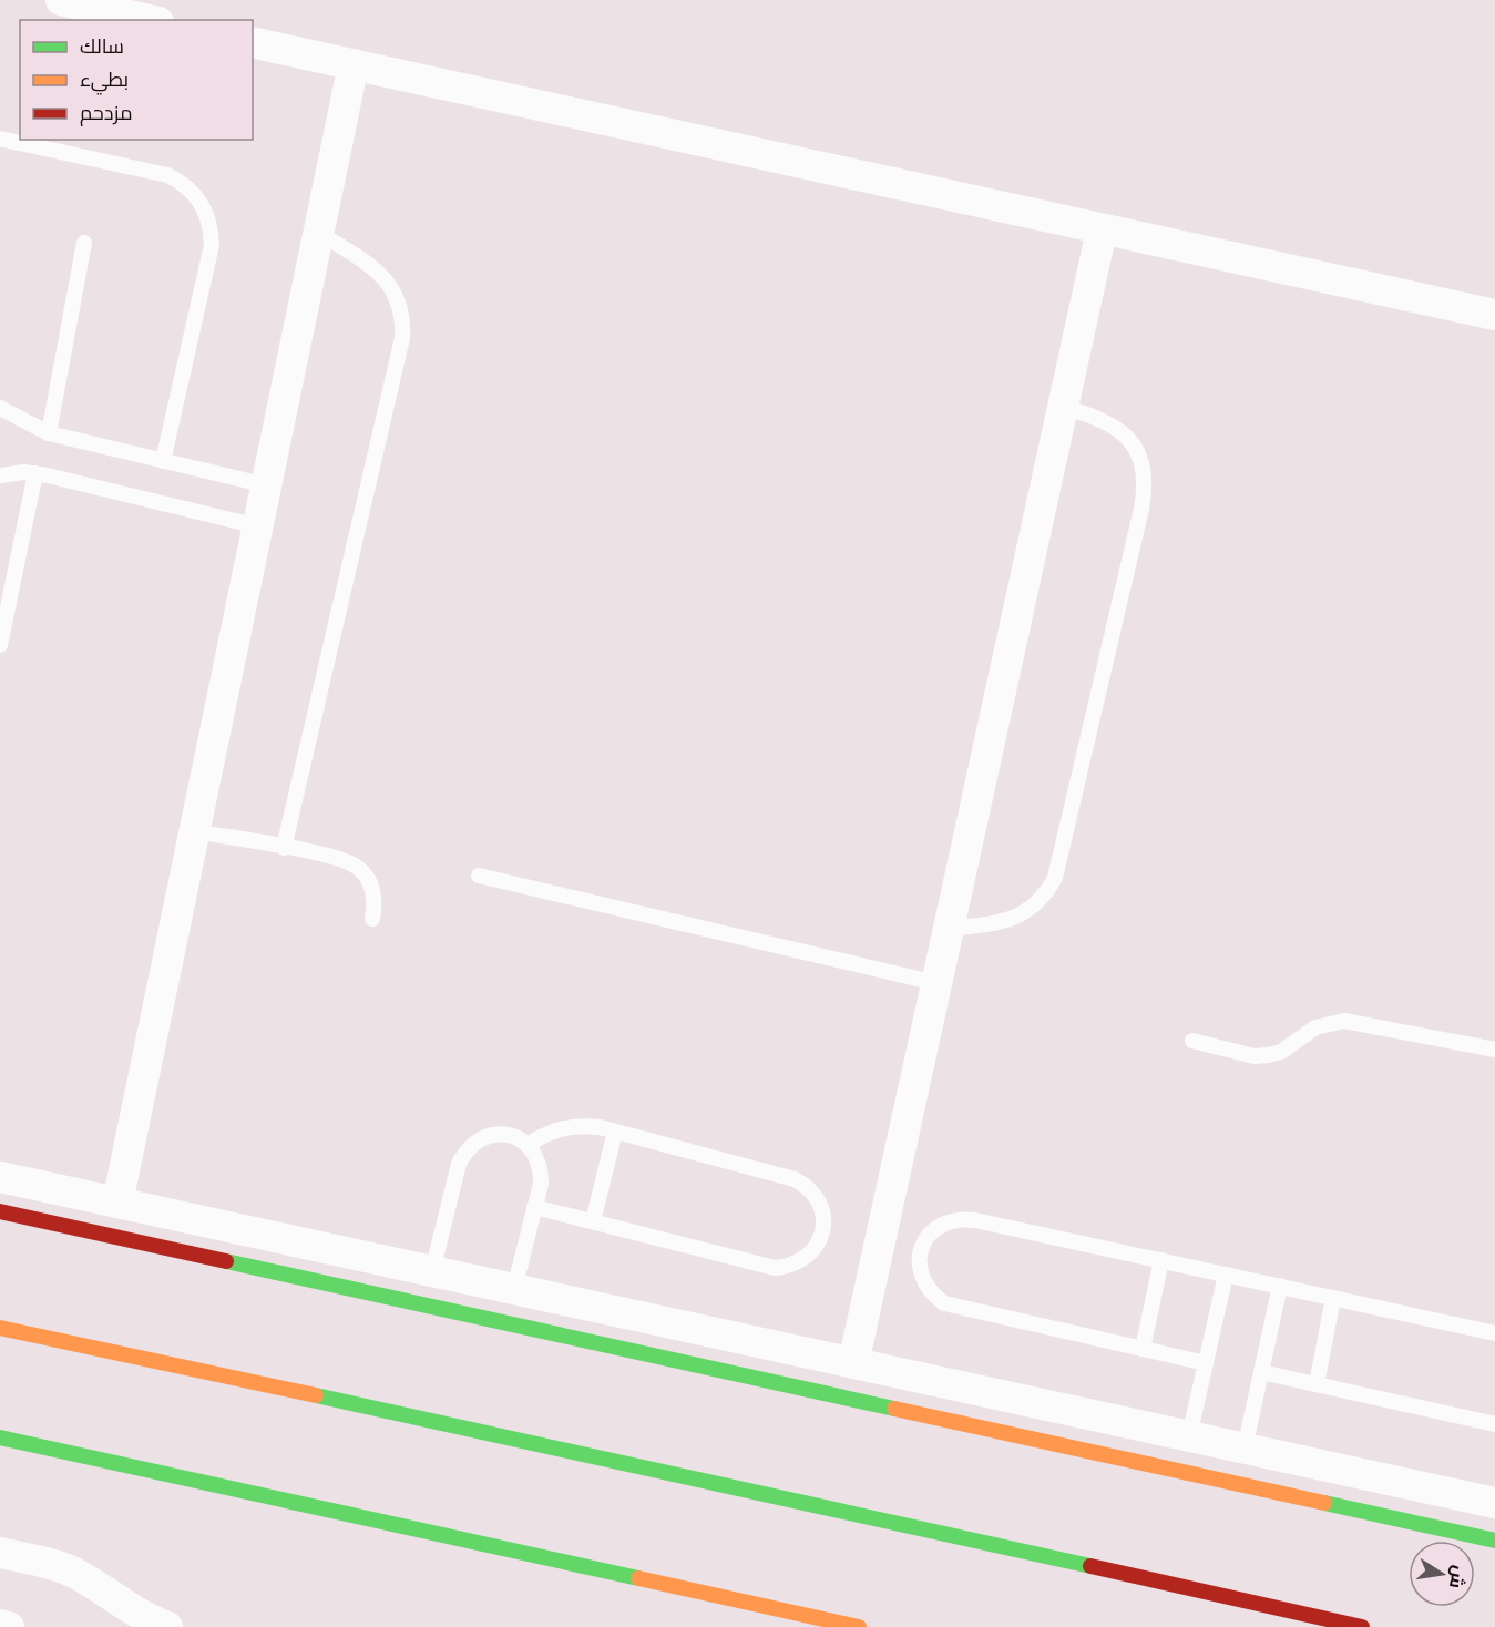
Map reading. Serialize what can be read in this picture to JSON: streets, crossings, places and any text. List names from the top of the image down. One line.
{"legend":["سالك","بطيء","مزدحم"],"north":"right"}
